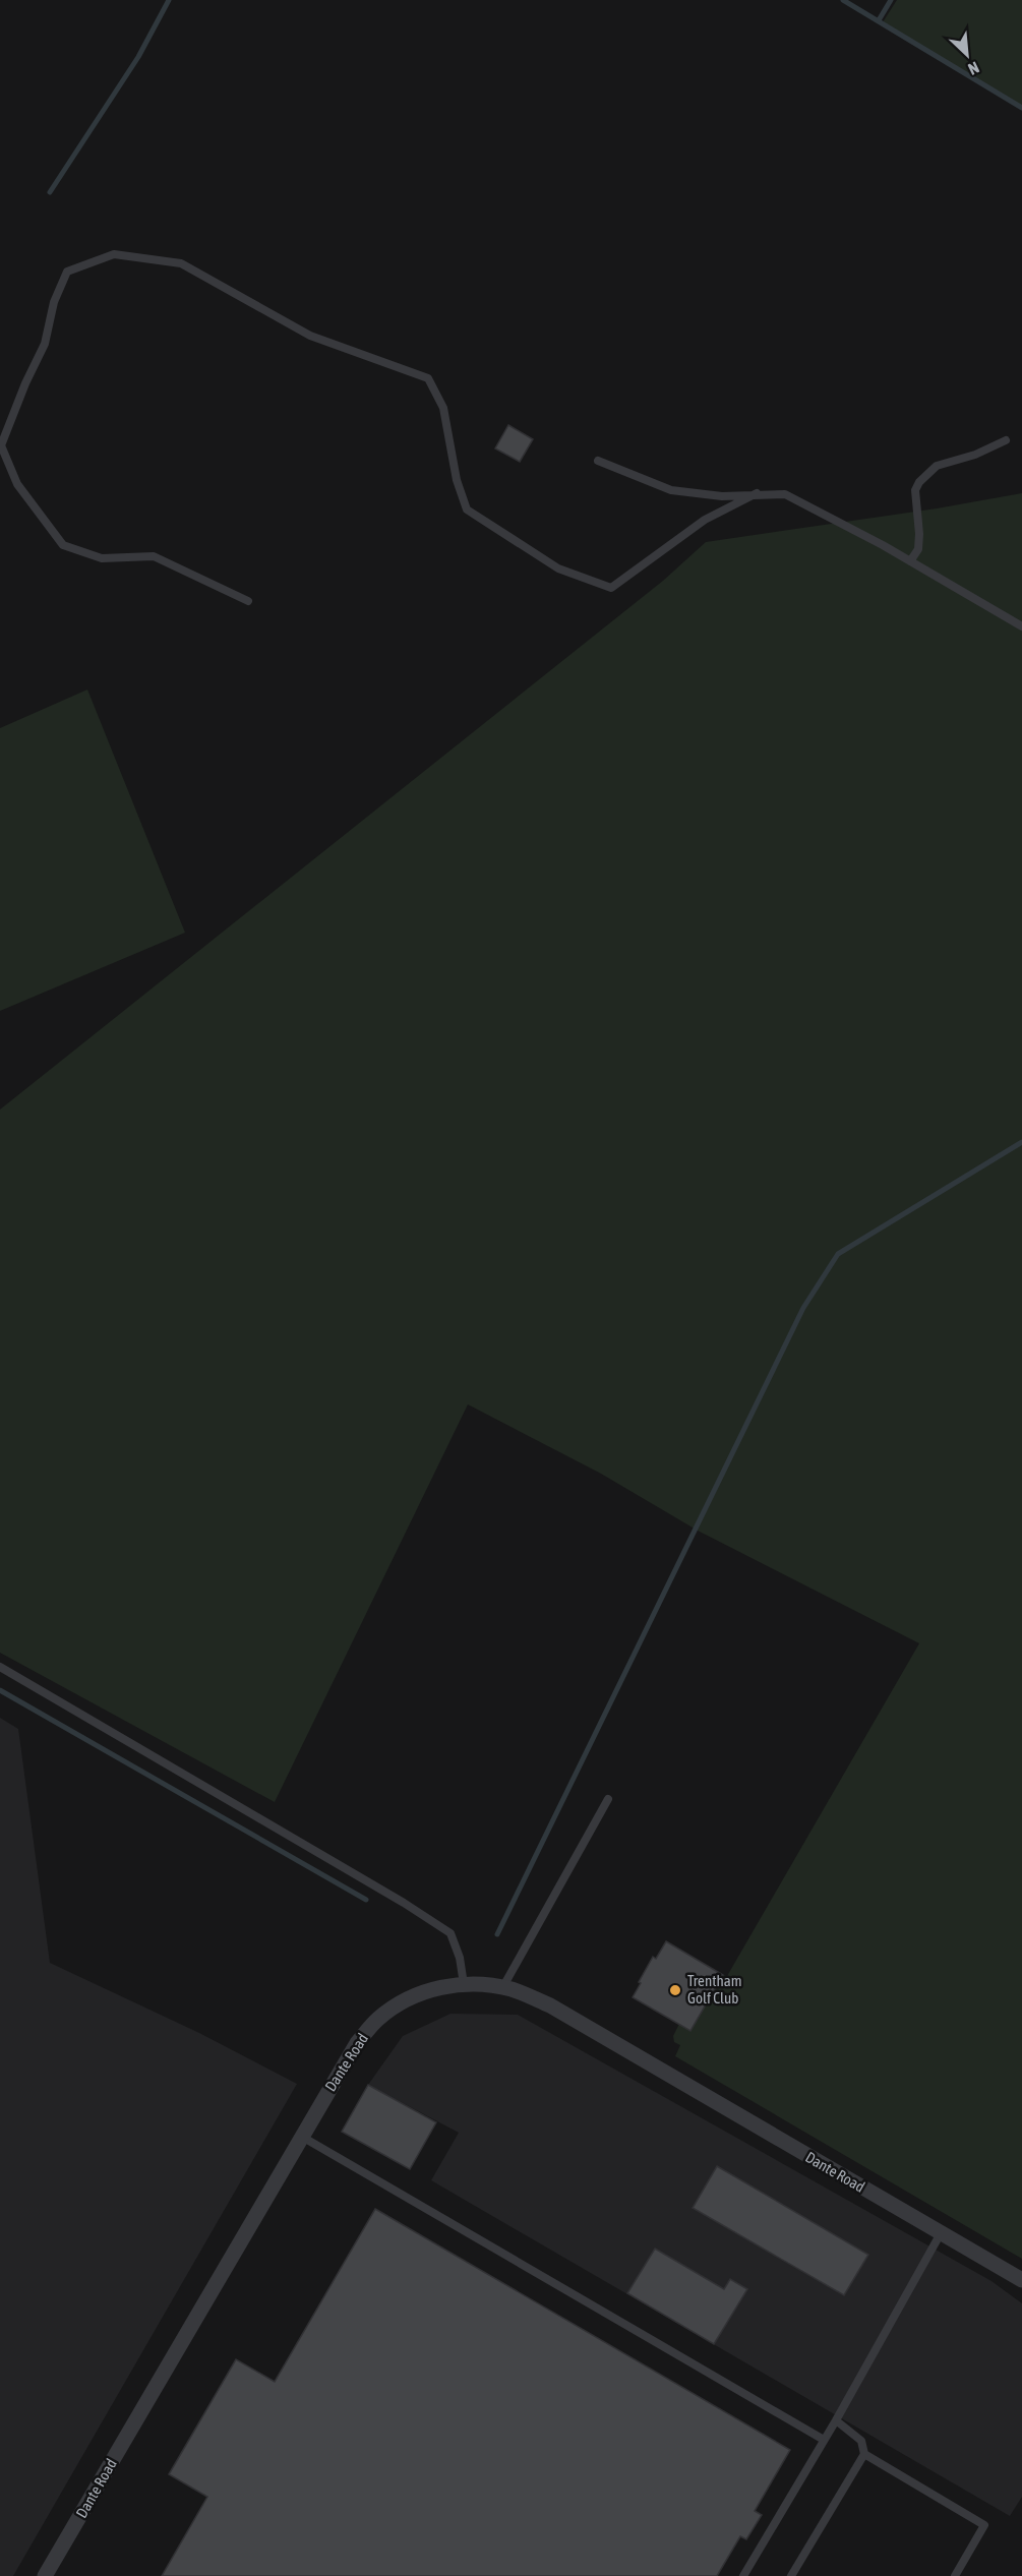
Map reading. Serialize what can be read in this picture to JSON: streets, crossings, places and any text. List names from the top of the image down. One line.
{"streets":{"street":["Dante Road"]},"places":["Trentham Golf Club"],"north":"bottom right"}
